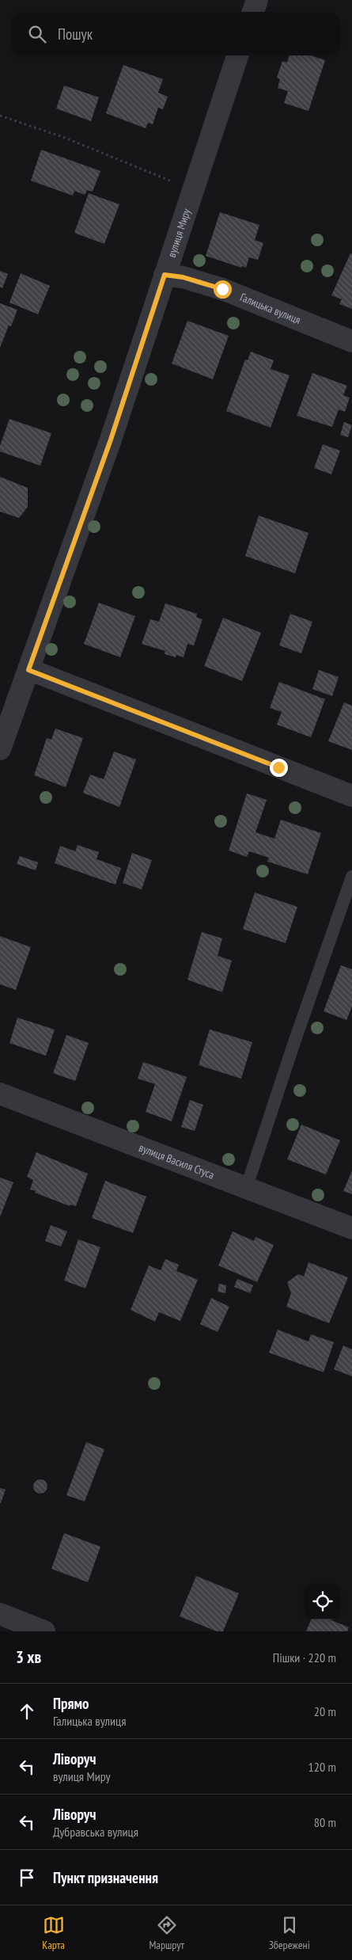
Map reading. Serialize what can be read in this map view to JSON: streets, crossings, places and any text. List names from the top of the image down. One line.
{"streets":{"street":["вулиця Миру","Галицька вулиця","вулиця Василя Стуса"]},"crossings":[["вулиця Миру","Галицька вулиця"]],"page":{"search":"Пошук","heading":["3 хв","Пішки · 220 m"],"list":[["Прямо","Галицька вулиця","20 m"],["Ліворуч","вулиця Миру","120 m"],["Ліворуч","Дубравська вулиця","80 m"],"Пункт призначення"],"nav":["Карта","Маршрут","Збережені"]}}
